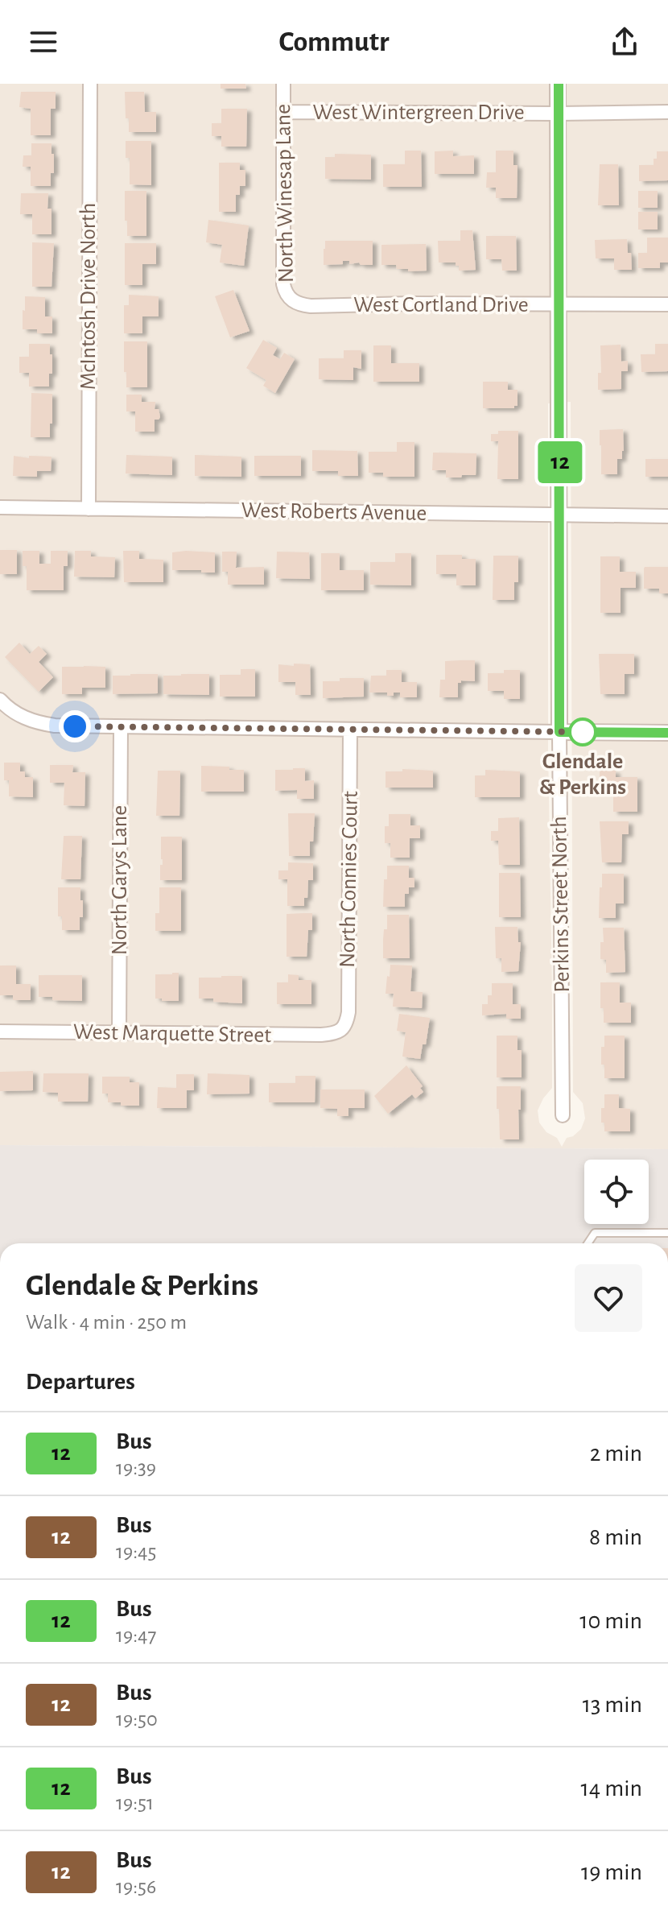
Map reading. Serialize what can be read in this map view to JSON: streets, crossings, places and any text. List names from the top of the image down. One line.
{"streets":{"street":["West Wintergreen Drive","North Winesap Lane","McIntosh Drive North","West Cortland Drive","West Roberts Avenue","North Connies Court","North Garys Lane","Perkins Street North","West Marquette Street"]},"crossings":[["West Wintergreen Drive","North Winesap Lane"],["West Wintergreen Drive","Perkins Street North"],["North Winesap Lane","West Cortland Drive"],["McIntosh Drive North","West Roberts Avenue"],["West Cortland Drive","Perkins Street North"],["West Roberts Avenue","Perkins Street North"],["North Connies Court","West Marquette Street"],["North Garys Lane","West Marquette Street"]],"places":["Glendale & Perkins"],"lines":["bus line 12"],"page":{"header":"Commutr","on_map":"12","heading":[["Glendale & Perkins","Walk · 4 min · 250 m"],"Departures"],"list":[{"mark":"12","name":"Bus","note":"19:39","value":"2 min"},{"mark":"12","name":"Bus","note":"19:45","value":"8 min"},{"mark":"12","name":"Bus","note":"19:47","value":"10 min"},{"mark":"12","name":"Bus","note":"19:50","value":"13 min"},{"mark":"12","name":"Bus","note":"19:51","value":"14 min"},{"mark":"12","name":"Bus","note":"19:56","value":"19 min"}]}}
